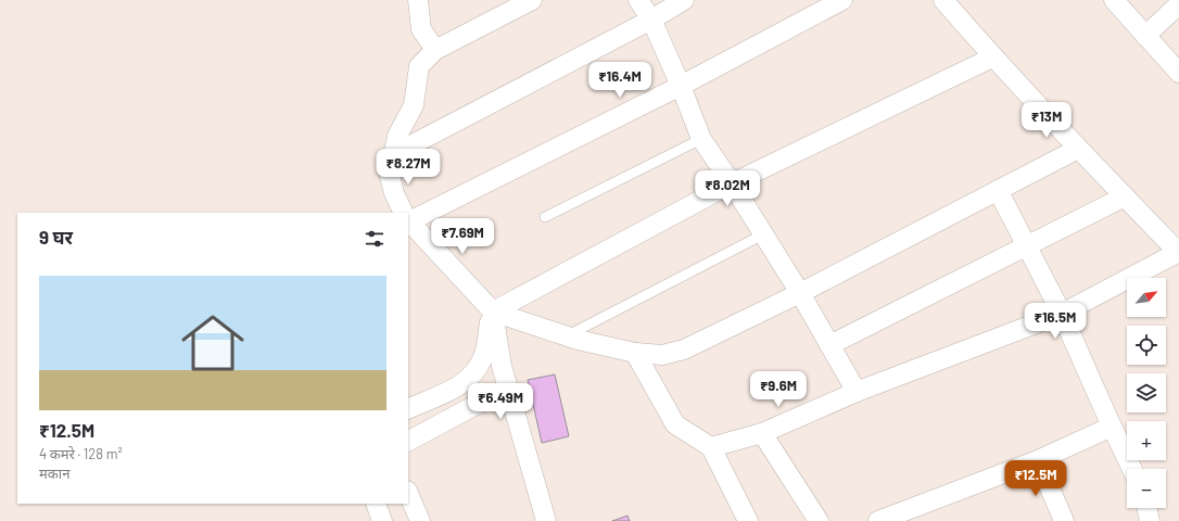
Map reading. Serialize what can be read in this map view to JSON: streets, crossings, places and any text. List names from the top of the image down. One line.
{"north":"top right","page":{"price":["₹16.4M","₹13M","₹8.27M","₹8.02M","₹7.69M","₹16.5M","₹9.6M","₹6.49M","₹12.5M"],"heading":"9 घर","list":[{"name":"₹12.5M","note":"4 कमरे · 128 m² · मकान"}],"map_buttons":["+","−"]}}
